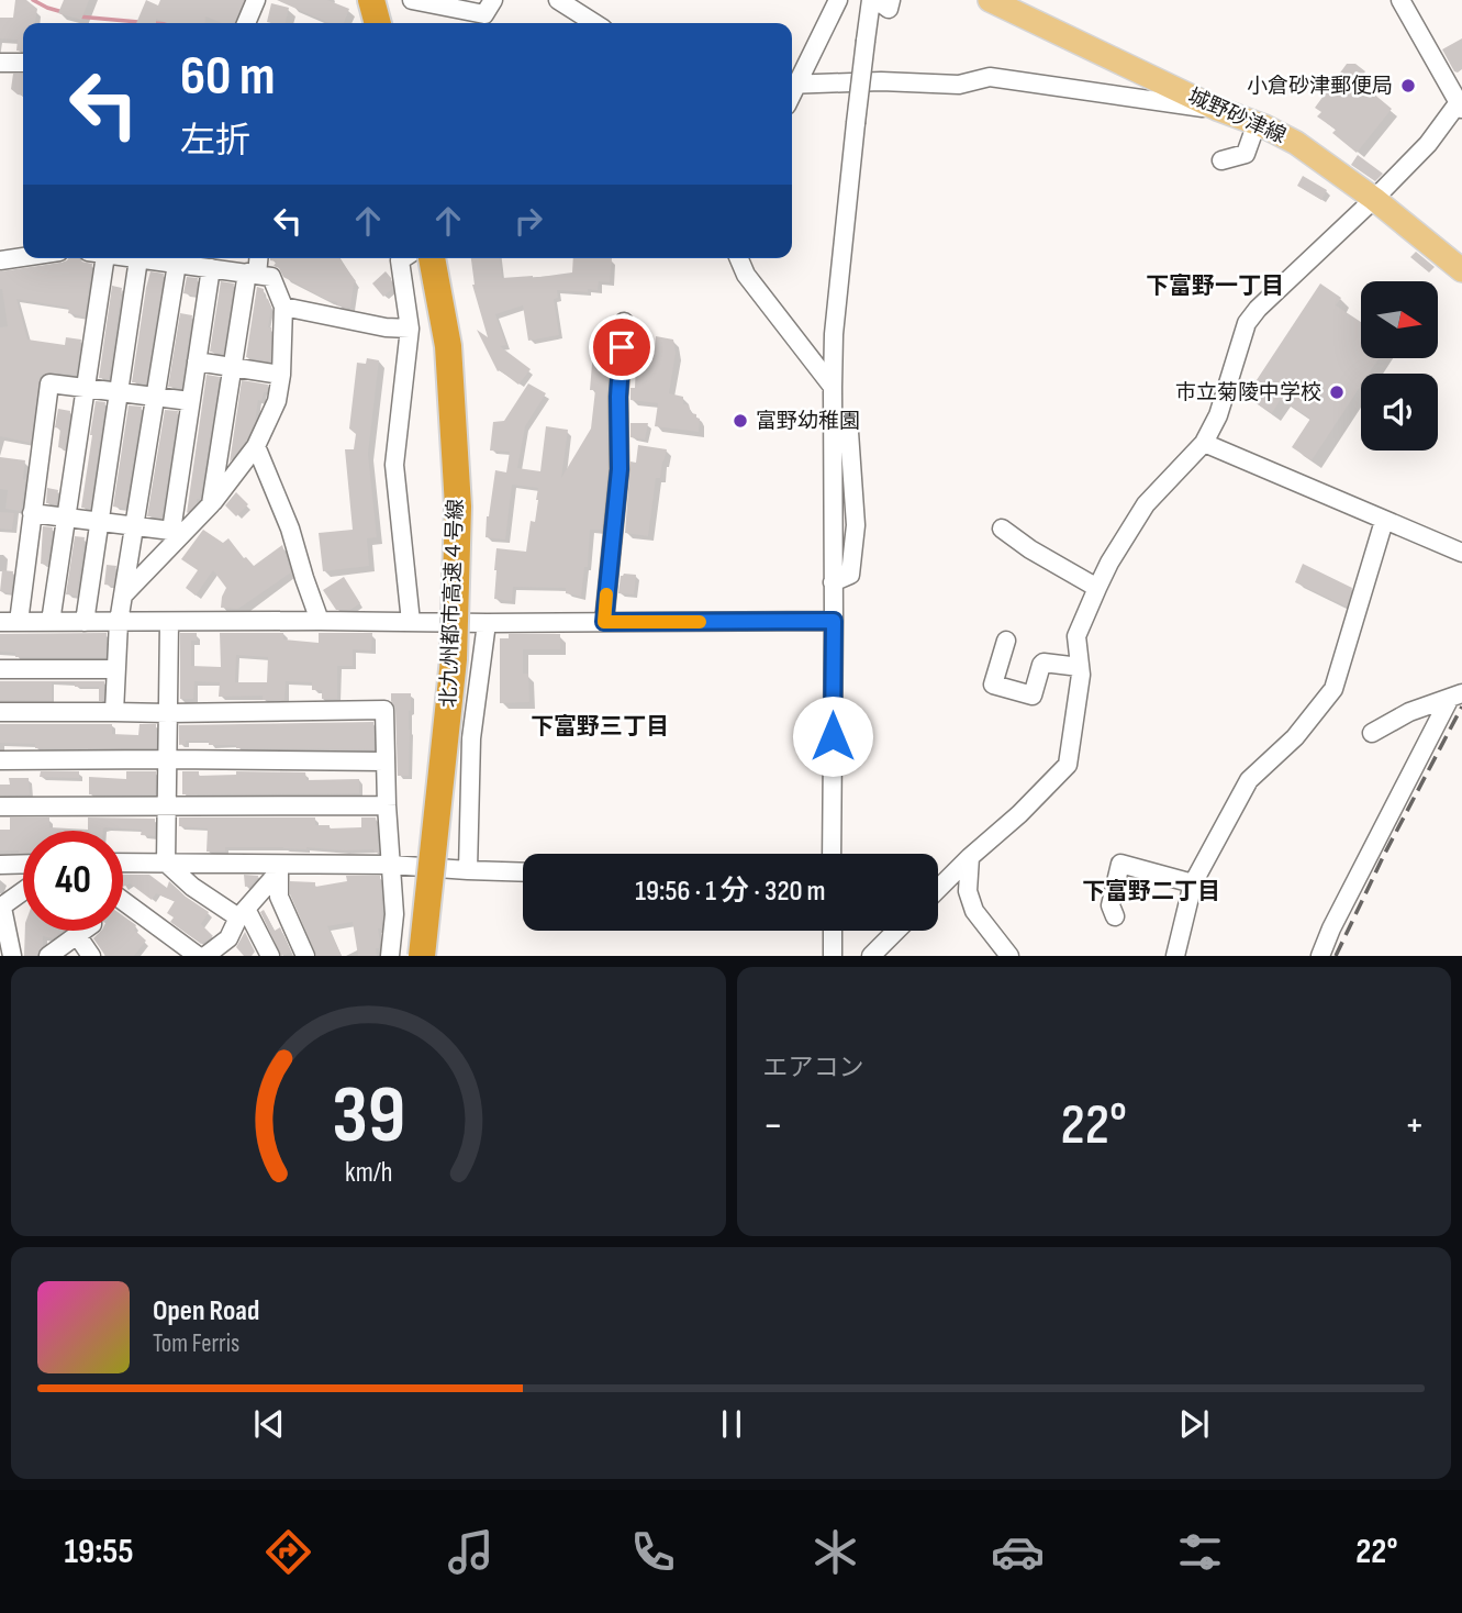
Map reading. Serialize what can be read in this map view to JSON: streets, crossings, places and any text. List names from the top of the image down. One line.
{"streets":{"highway":["北九州都市高速４号線"],"main road":["城野砂津線"]},"districts":["下富野一丁目","下富野三丁目","下富野二丁目"],"places":["小倉砂津郵便局","市立菊陵中学校","富野幼稚園"],"north":"right","page":{"turn":["60 m","左折"],"limit":"40","trip":"19:56 · 1 分 · 320 m","tile":"エアコン","heat":["−","22°","+"],"song":["Open Road","Tom Ferris"],"tabs":["19:55","22°"],"gauge":["39","km/h"]}}
